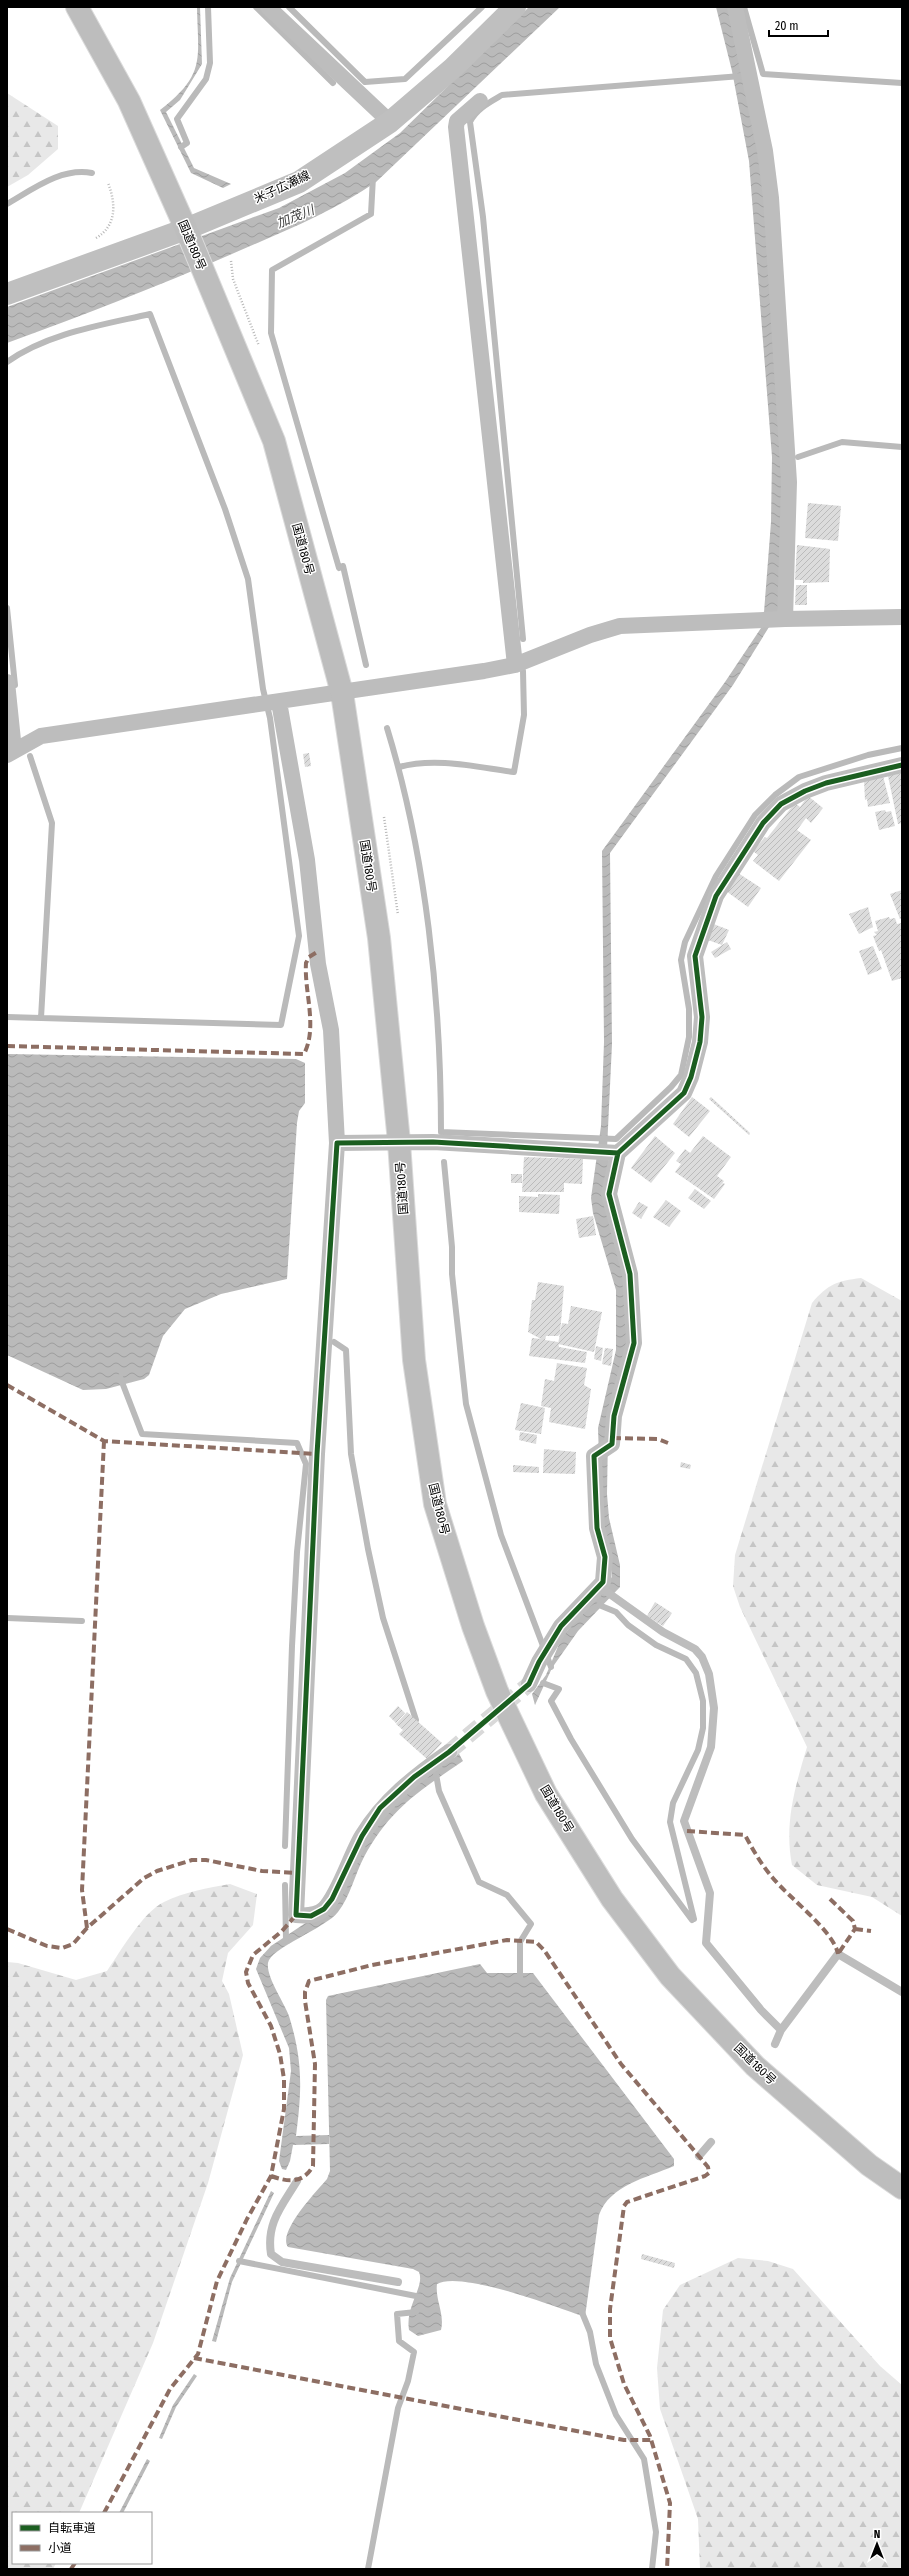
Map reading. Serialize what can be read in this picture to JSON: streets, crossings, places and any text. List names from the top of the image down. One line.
{"streets":{"highway":["国道180号"],"main road":["米子広瀬線"]},"crossings":[["米子広瀬線","国道180号"]],"water":["加茂川"],"legend":["自転車道","小道"],"scale_bar":"20 m","north":"top"}
